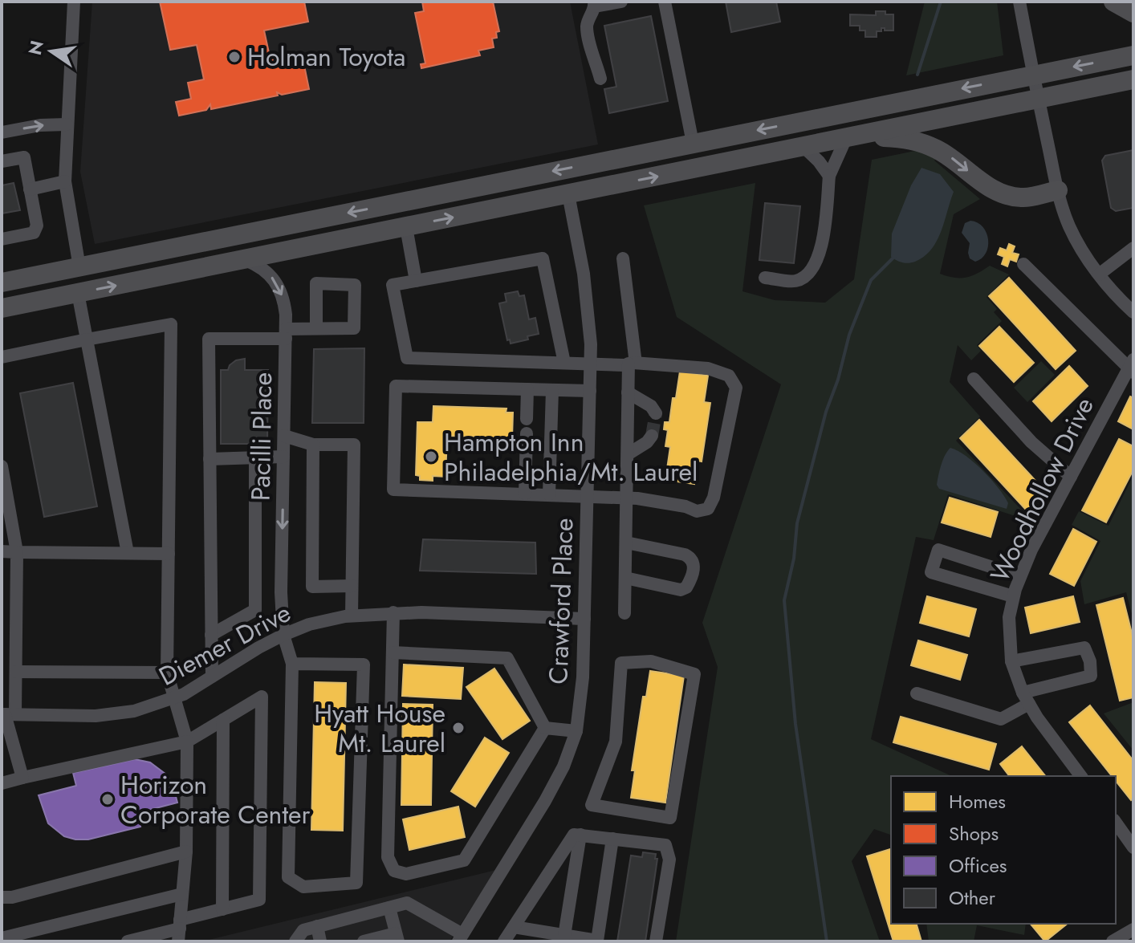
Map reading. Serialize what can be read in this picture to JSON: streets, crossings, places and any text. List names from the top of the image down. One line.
{"streets":{"street":["Pacilli Place","Woodhollow Drive","Crawford Place","Diemer Drive"]},"crossings":[["Pacilli Place","Diemer Drive"],["Crawford Place","Diemer Drive"]],"places":["Holman Toyota","Hampton Inn Philadelphia/Mt. Laurel","Hyatt House Mt. Laurel","Horizon Corporate Center"],"legend":["Homes","Shops","Offices","Other"],"north":"left"}
